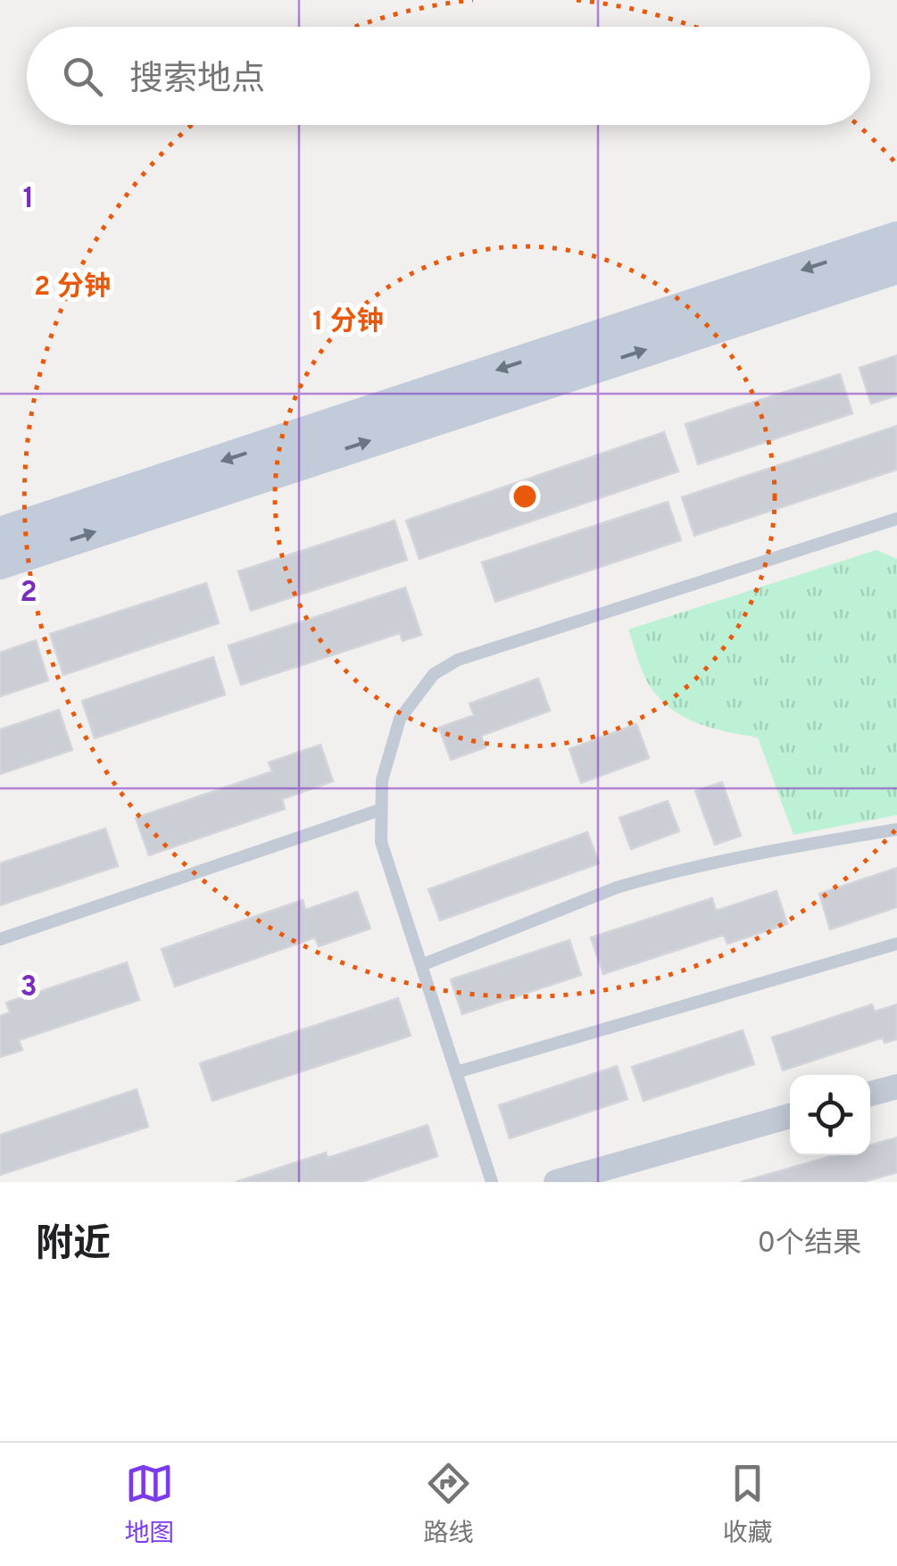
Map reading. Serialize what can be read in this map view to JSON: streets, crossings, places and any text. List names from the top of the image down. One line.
{"page":{"search":"搜索地点","heading":["附近","0个结果"],"nav":["地图","路线","收藏"]},"grid":{"rows":["1","2","3"]},"rings":["2 分钟","1 分钟"]}
